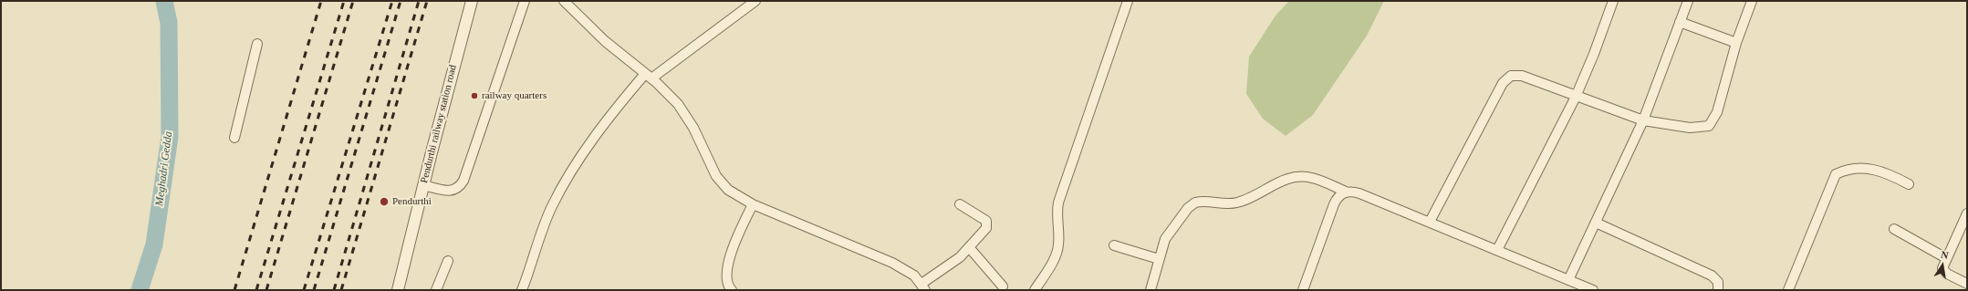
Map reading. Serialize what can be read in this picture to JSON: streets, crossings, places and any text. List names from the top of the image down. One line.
{"streets":{"street":["Pendurthi railway station road"]},"water":["Meghadri Gedda"],"places":["railway quarters","Pendurthi"],"north":"top"}
